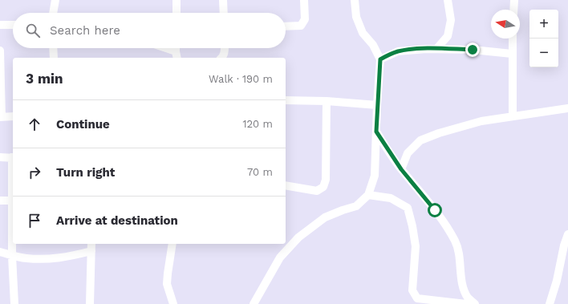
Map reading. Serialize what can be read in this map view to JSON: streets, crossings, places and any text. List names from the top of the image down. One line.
{"north":"left","page":{"map_buttons":["+","−"],"search":"Search here","heading":["3 min","Walk · 190 m"],"list":[["Continue","120 m"],["Turn right","70 m"],"Arrive at destination"]}}
